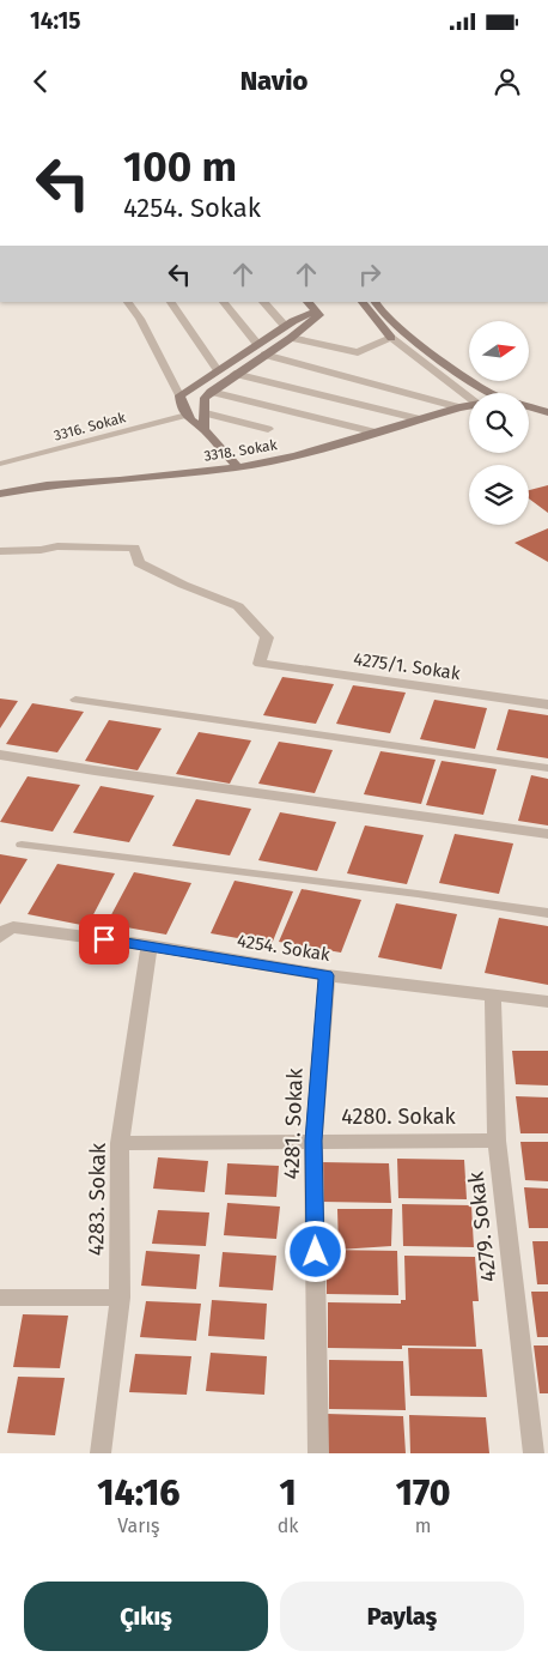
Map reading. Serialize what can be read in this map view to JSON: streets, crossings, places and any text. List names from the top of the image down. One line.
{"streets":{"street":["3318. Sokak","4275/1. Sokak","4254. Sokak","4280. Sokak","4281. Sokak","4283. Sokak","4279. Sokak"],"lane":["3316. Sokak"]},"crossings":[["4254. Sokak","4281. Sokak"],["4254. Sokak","4283. Sokak"],["4254. Sokak","4279. Sokak"],["4280. Sokak","4281. Sokak"],["4280. Sokak","4283. Sokak"],["4280. Sokak","4279. Sokak"]],"north":"right","page":{"status":"14:15","header":"Navio","turn":["100 m","4254. Sokak"],"eta":["14:16","Varış","1","dk","170","m"],"buttons":["Çıkış","Paylaş"]}}
